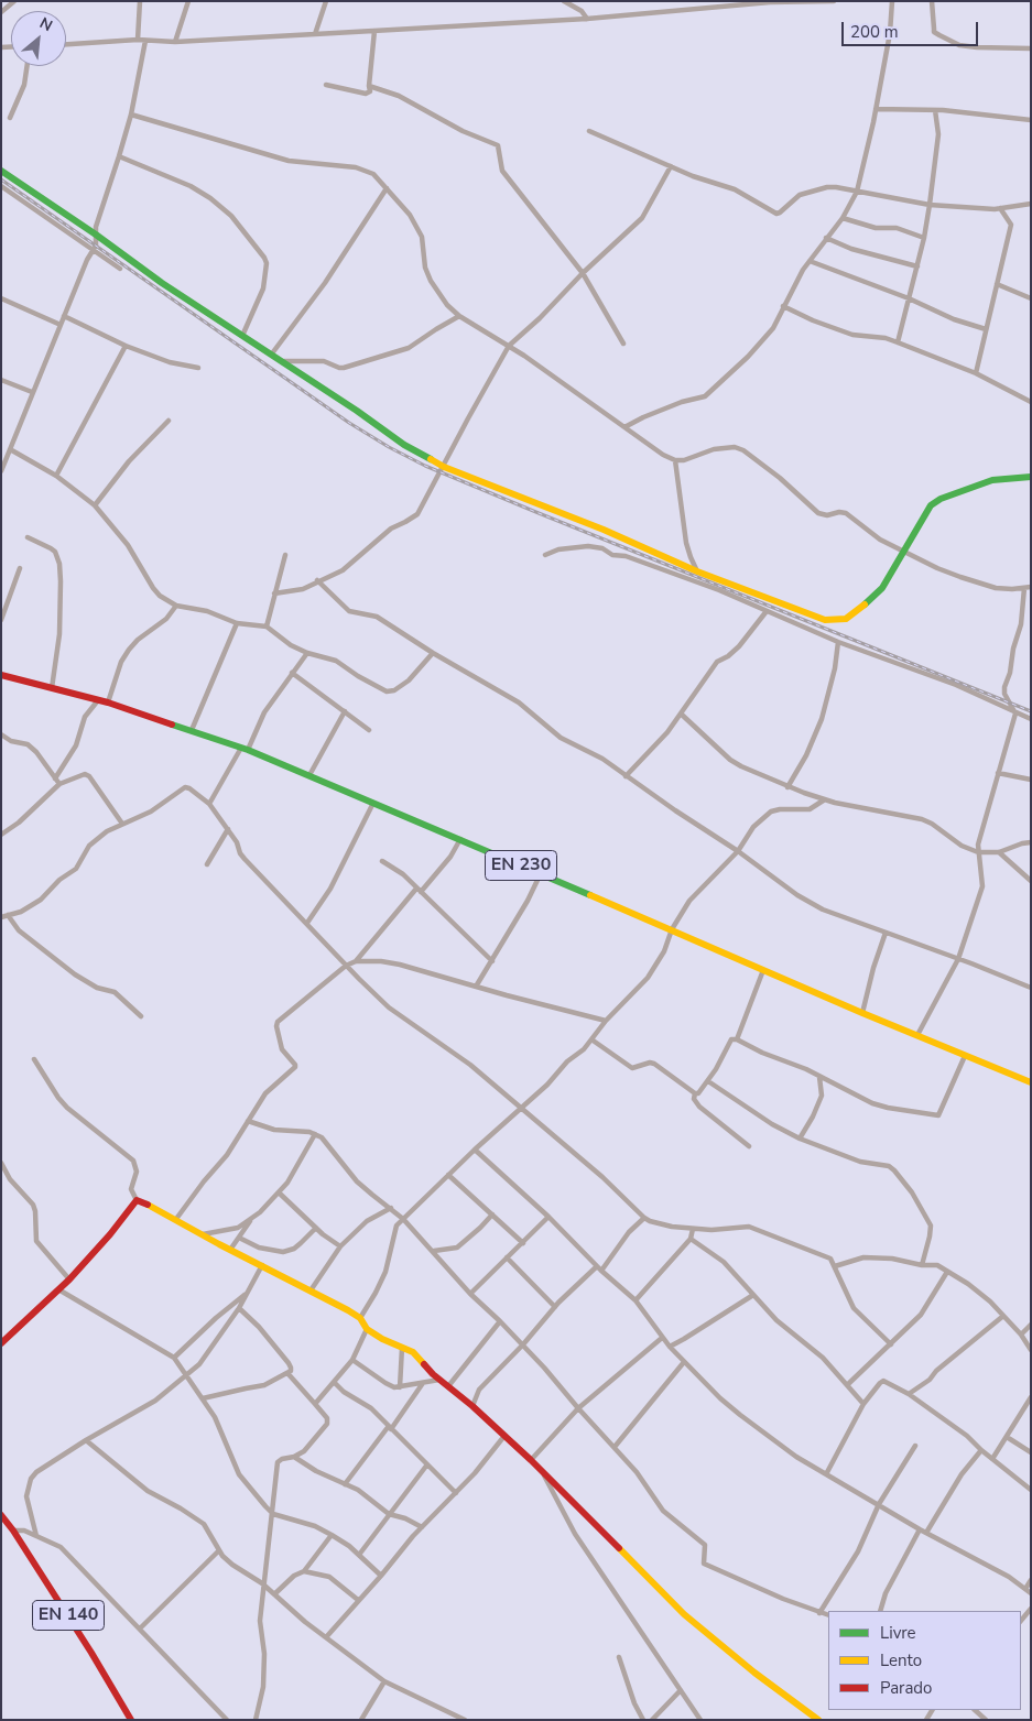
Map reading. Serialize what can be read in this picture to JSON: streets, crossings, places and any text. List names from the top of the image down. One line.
{"streets":{"street":["EN 230","EN 140"]},"legend":["Livre","Lento","Parado"],"scale_bar":"200 m","north":"top right"}
